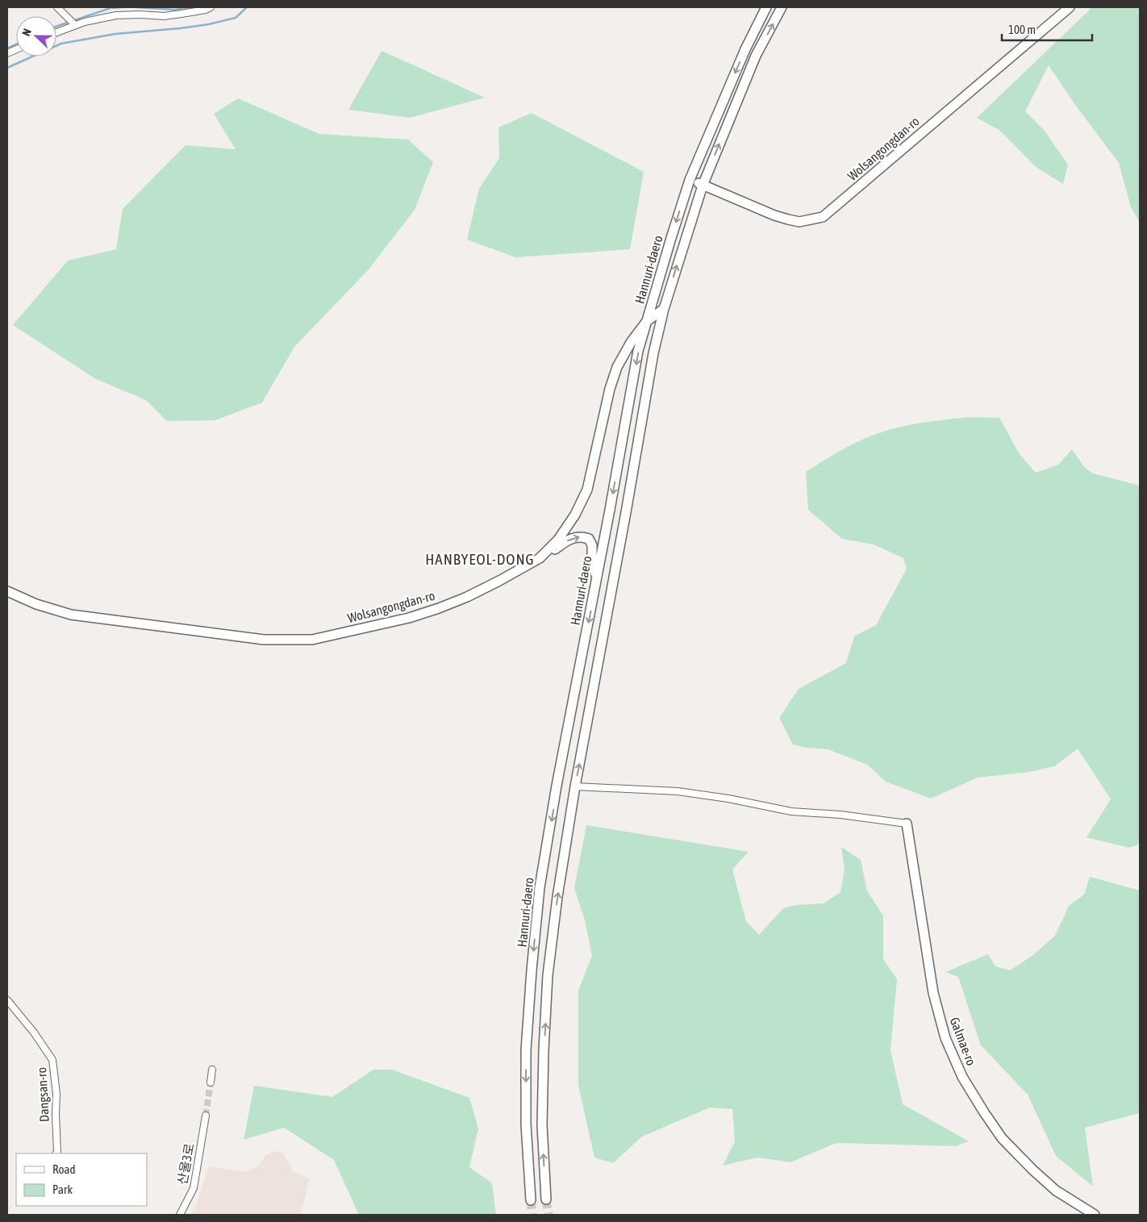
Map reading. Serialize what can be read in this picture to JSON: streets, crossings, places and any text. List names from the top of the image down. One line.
{"streets":{"street":["Wolsangongdan-ro","Hannuri-daero","Galmae-ro","Dangsan-ro","산울3로"]},"crossings":[["Wolsangongdan-ro","Hannuri-daero"]],"districts":["HANBYEOL-DONG"],"legend":["Road","Park"],"scale_bar":"100 m","north":"left"}
